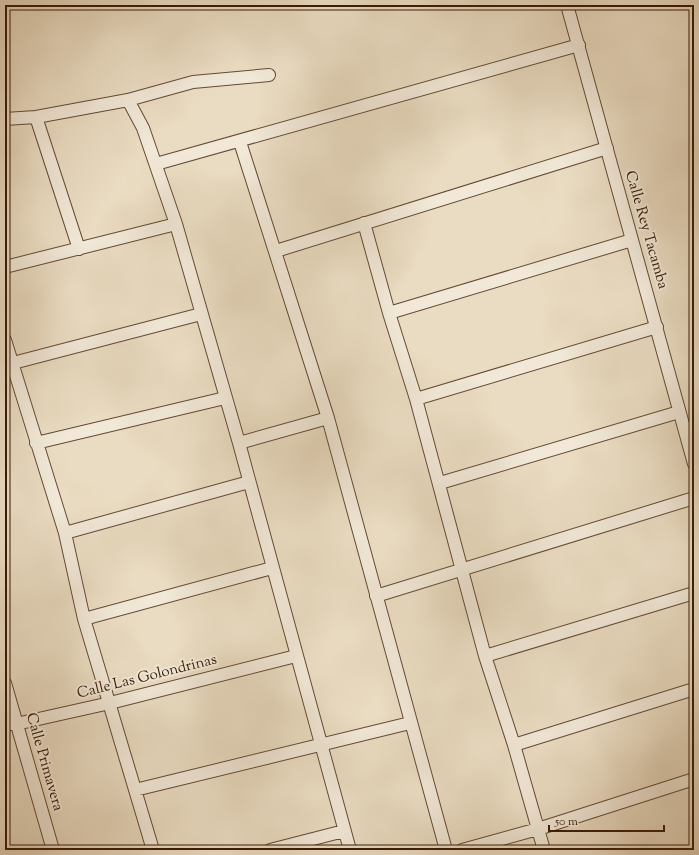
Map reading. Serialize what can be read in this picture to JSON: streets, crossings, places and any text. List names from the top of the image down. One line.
{"streets":{"street":["Calle Rey Tacamba","Calle Las Golondrinas","Calle Primavera"]},"crossings":[["Calle Las Golondrinas","Calle Primavera"]],"scale_bar":"50 m"}
